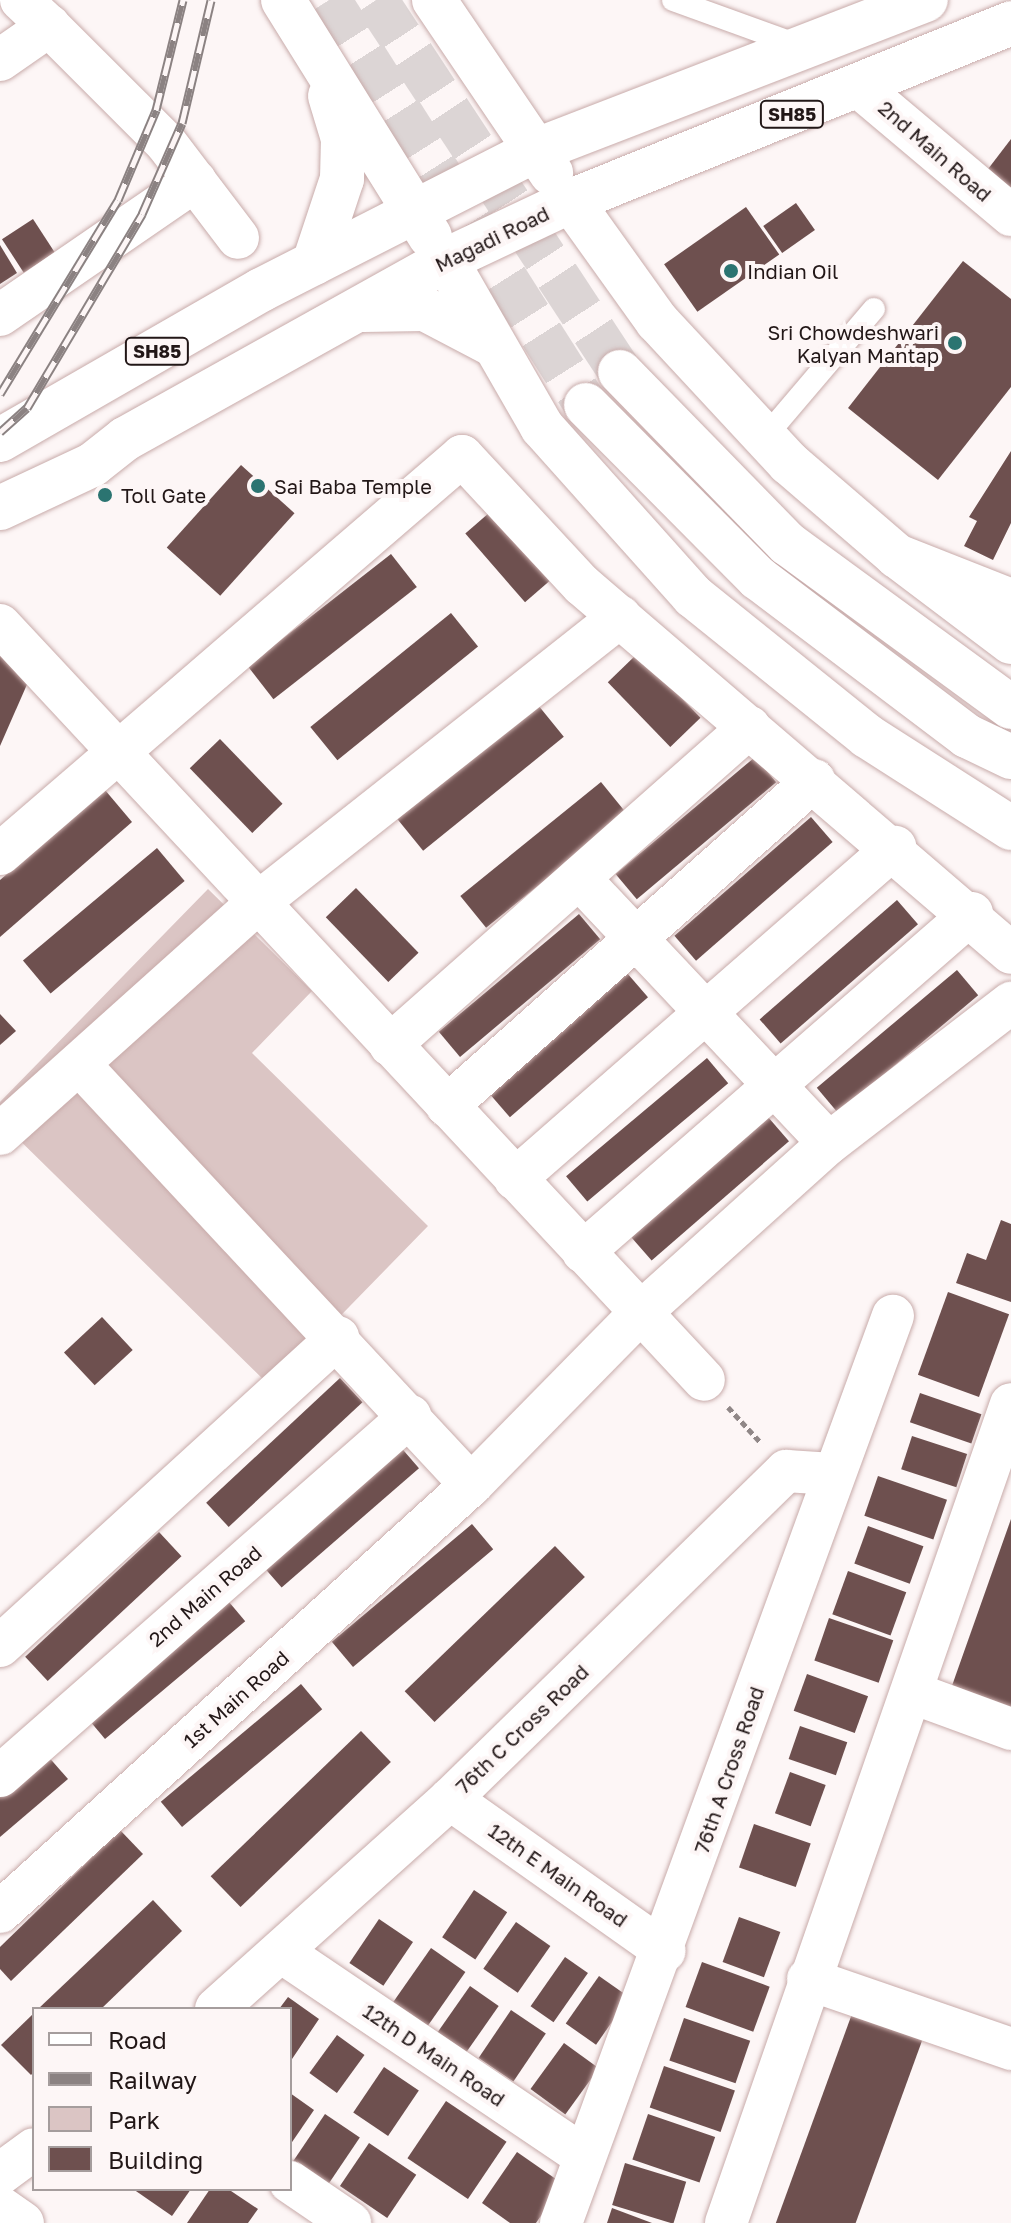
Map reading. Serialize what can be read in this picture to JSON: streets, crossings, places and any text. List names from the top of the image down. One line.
{"streets":{"main road":["SH85","Magadi Road"],"street":["2nd Main Road","1st Main Road","76th C Cross Road","76th A Cross Road","12th E Main Road","12th D Main Road"]},"crossings":[["2nd Main Road","Magadi Road"],["76th C Cross Road","12th E Main Road"],["76th C Cross Road","12th D Main Road"],["76th A Cross Road","12th E Main Road"],["76th A Cross Road","12th D Main Road"]],"places":["Indian Oil","Sri Chowdeshwari Kalyan Mantap","Sai Baba Temple","Toll Gate"],"legend":["Road","Railway","Park","Building"]}
